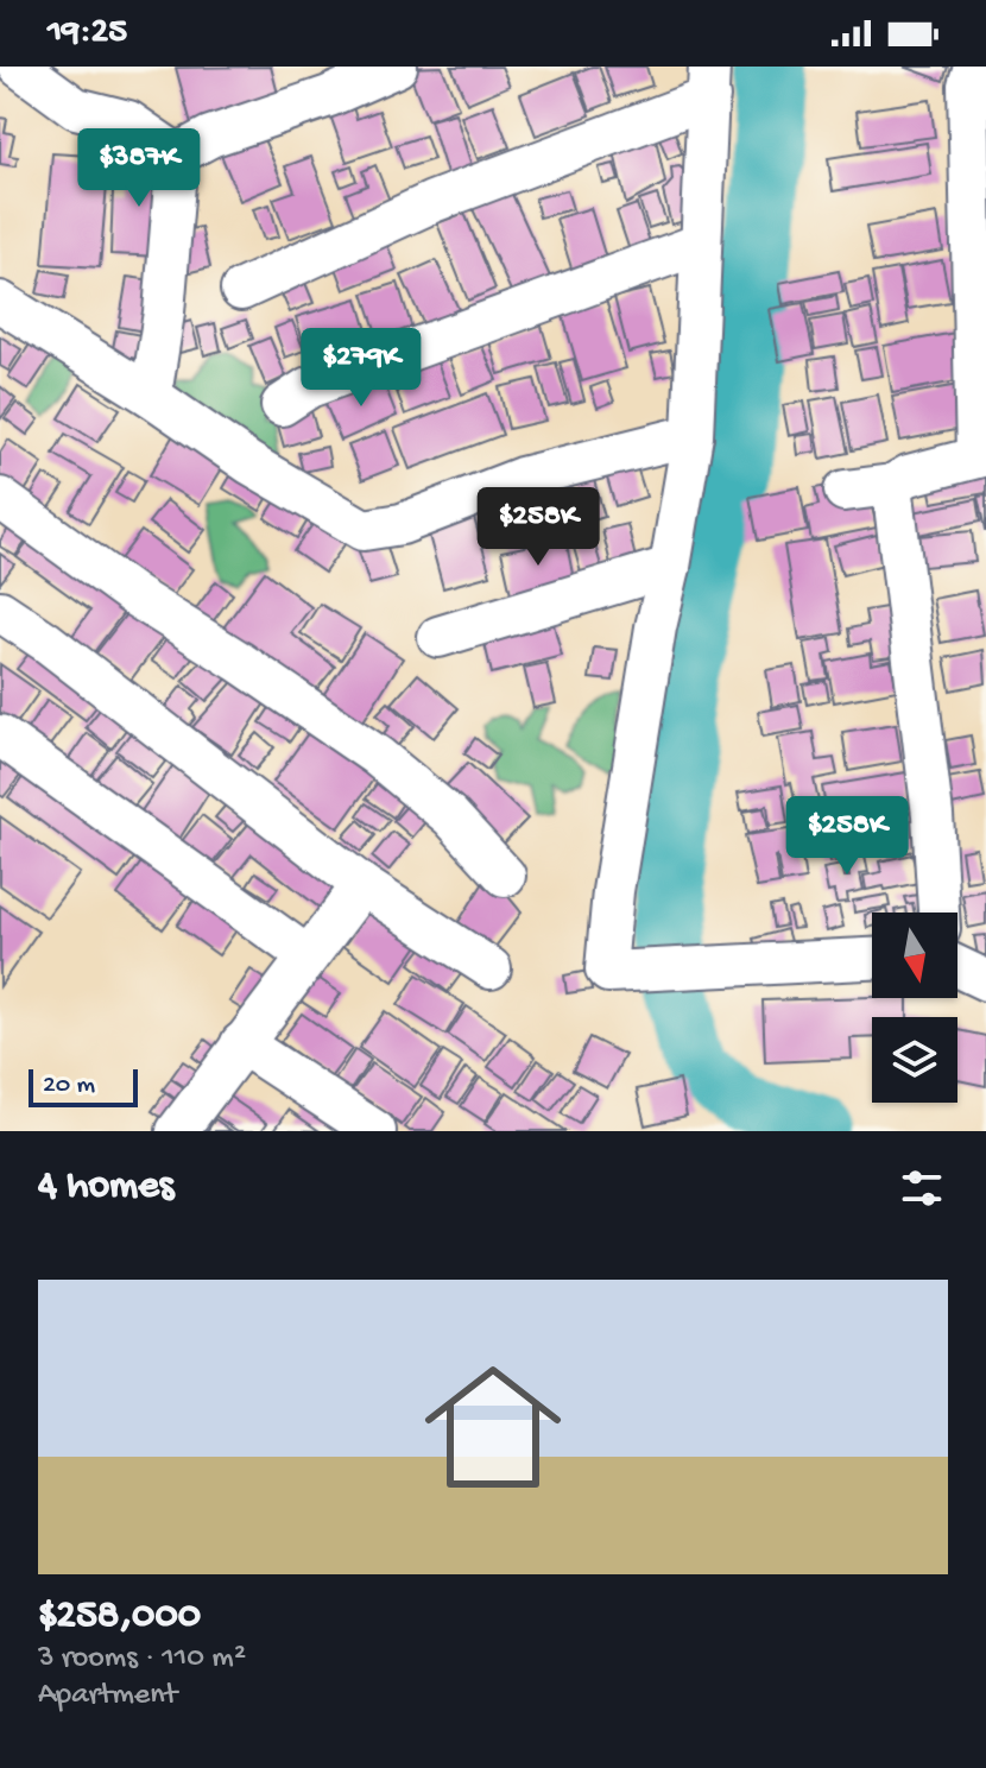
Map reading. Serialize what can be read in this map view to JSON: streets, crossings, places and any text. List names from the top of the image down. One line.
{"scale_bar":"20 m","north":"bottom","page":{"status":"19:25","price":["$387K","$279K","$258K","$258K"],"scale":"20 m","heading":"4 homes","list":[{"name":"$258,000","note":"3 rooms · 110 m² · Apartment"}]}}
